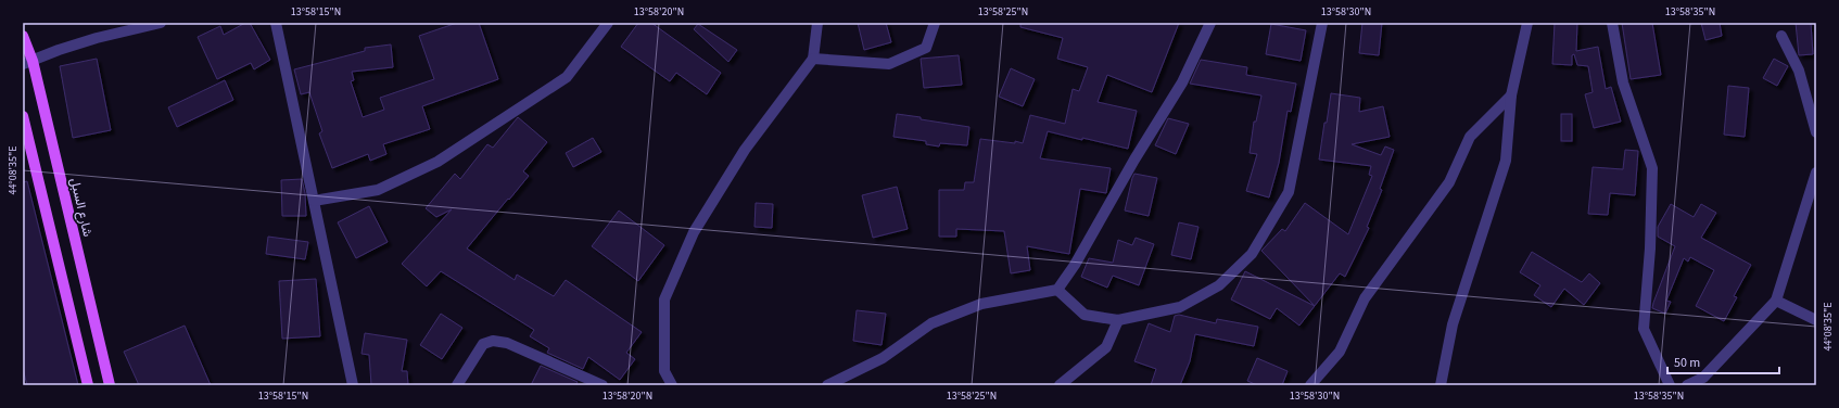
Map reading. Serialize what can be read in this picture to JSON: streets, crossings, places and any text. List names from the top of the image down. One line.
{"streets":{"main road":["شارع السبل"]},"scale_bar":"50 m","coordinates":["13°58'15\"N","13°58'20\"N","13°58'25\"N","13°58'30\"N","13°58'35\"N","44°08'35\"E"]}
